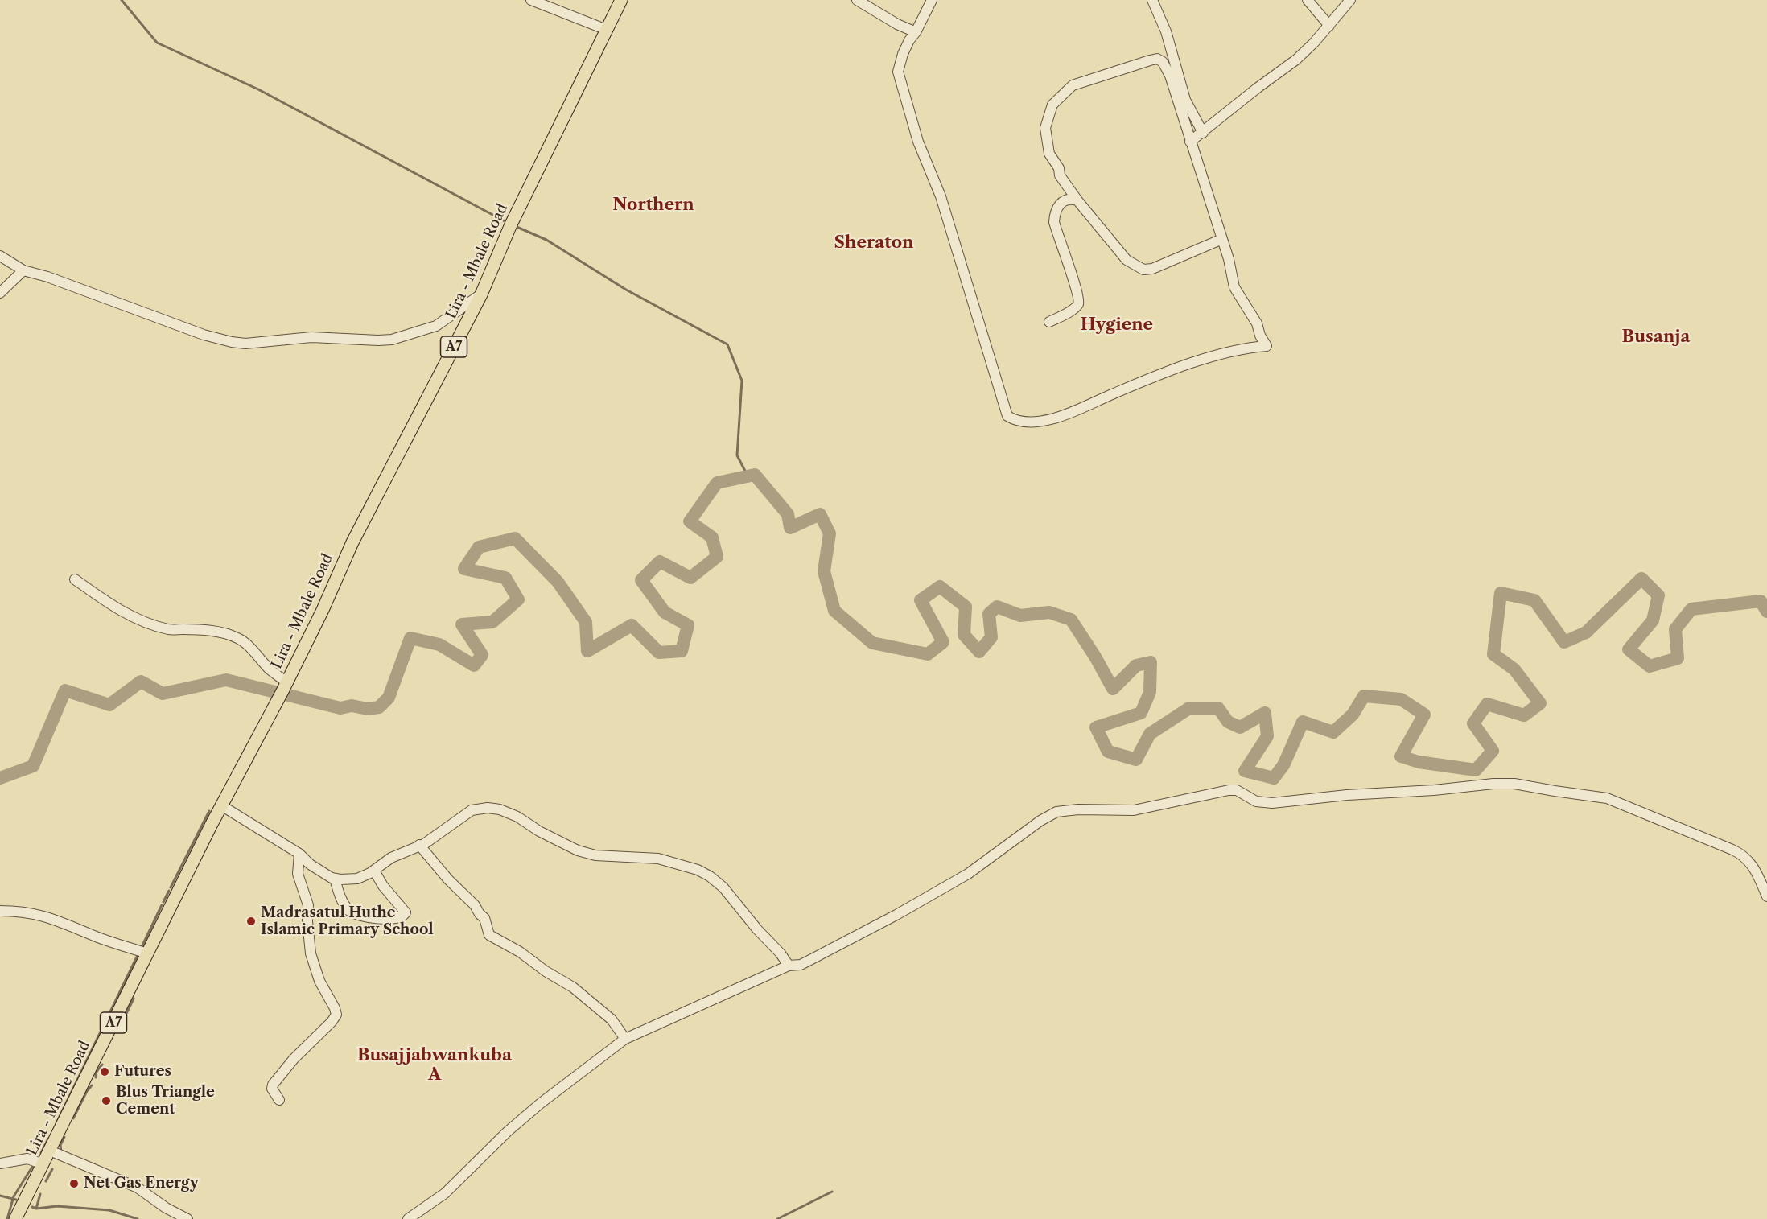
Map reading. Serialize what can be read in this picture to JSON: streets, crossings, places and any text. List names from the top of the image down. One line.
{"streets":{"main road":["Lira - Mbale Road","A7"]},"districts":["Northern","Sheraton","Hygiene","Busanja","Busajjabwankuba A"],"places":["Madrasatul Huthe Islamic Primary School","Futures","Blus Triangle Cement","Net Gas Energy"]}
